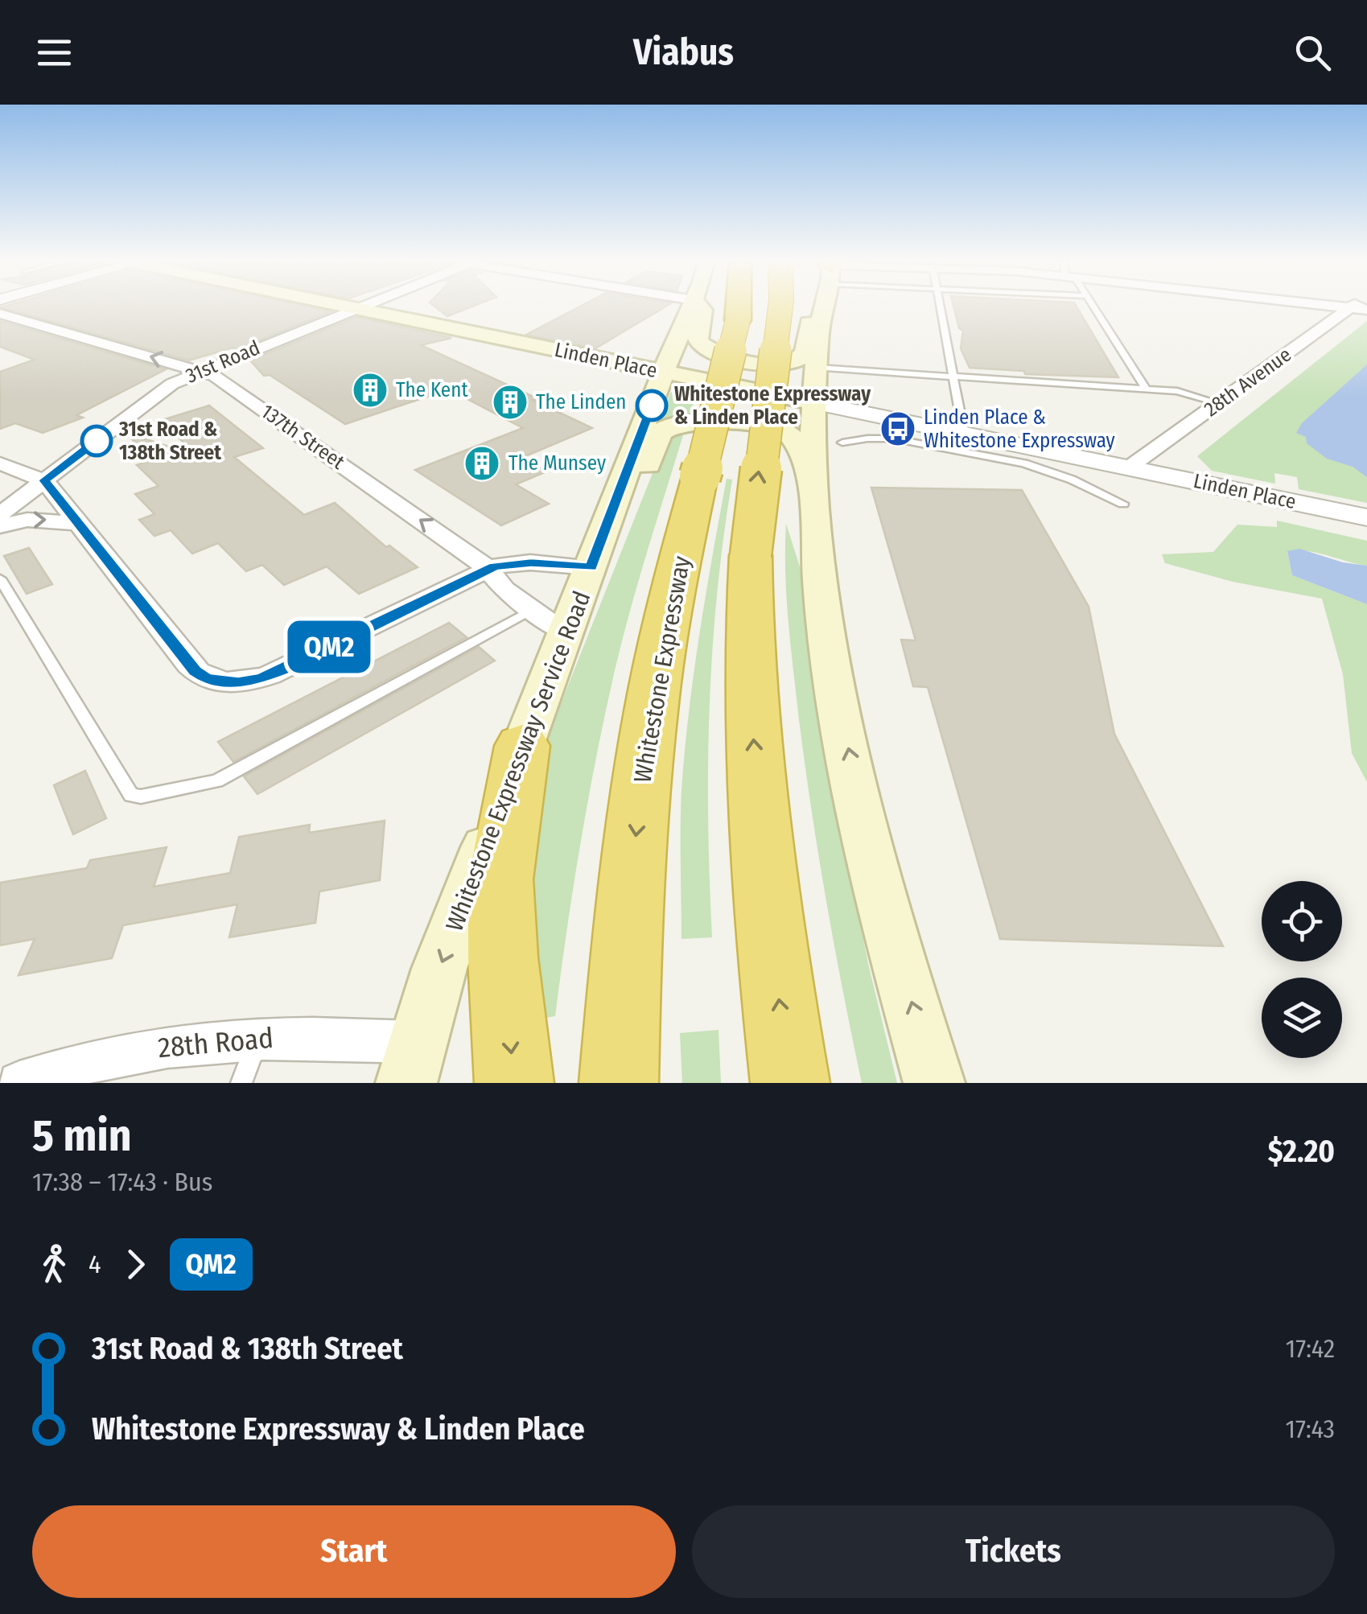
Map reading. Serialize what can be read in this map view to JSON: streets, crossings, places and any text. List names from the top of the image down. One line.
{"streets":{"highway":["Whitestone Expressway"],"main road":["Linden Place","Whitestone Expressway Service Road"],"street":["31st Road","28th Avenue","137th Street","28th Road"]},"crossings":[["Linden Place","31st Road"],["Linden Place","28th Avenue"],["Linden Place","Whitestone Expressway Service Road"],["31st Road","137th Street"],["137th Street","Whitestone Expressway Service Road"],["Whitestone Expressway Service Road","28th Road"]],"one_way":["137th Street","Whitestone Expressway Service Road"],"places":{"building":["The Kent","The Linden","The Munsey"],"other":["Whitestone Expressway & Linden Place","31st Road & 138th Street"],"bus stop":["Linden Place & Whitestone Expressway"]},"lines":["bus line QM2"],"page":{"header":"Viabus","on_map":"QM2","heading":["5 min","17:38 – 17:43 · Bus","$2.20"],"legs":["4","QM2"],"list":[{"name":"31st Road & 138th Street","value":"17:42"},{"name":"Whitestone Expressway & Linden Place","value":"17:43"}],"buttons":["Start","Tickets"]}}
